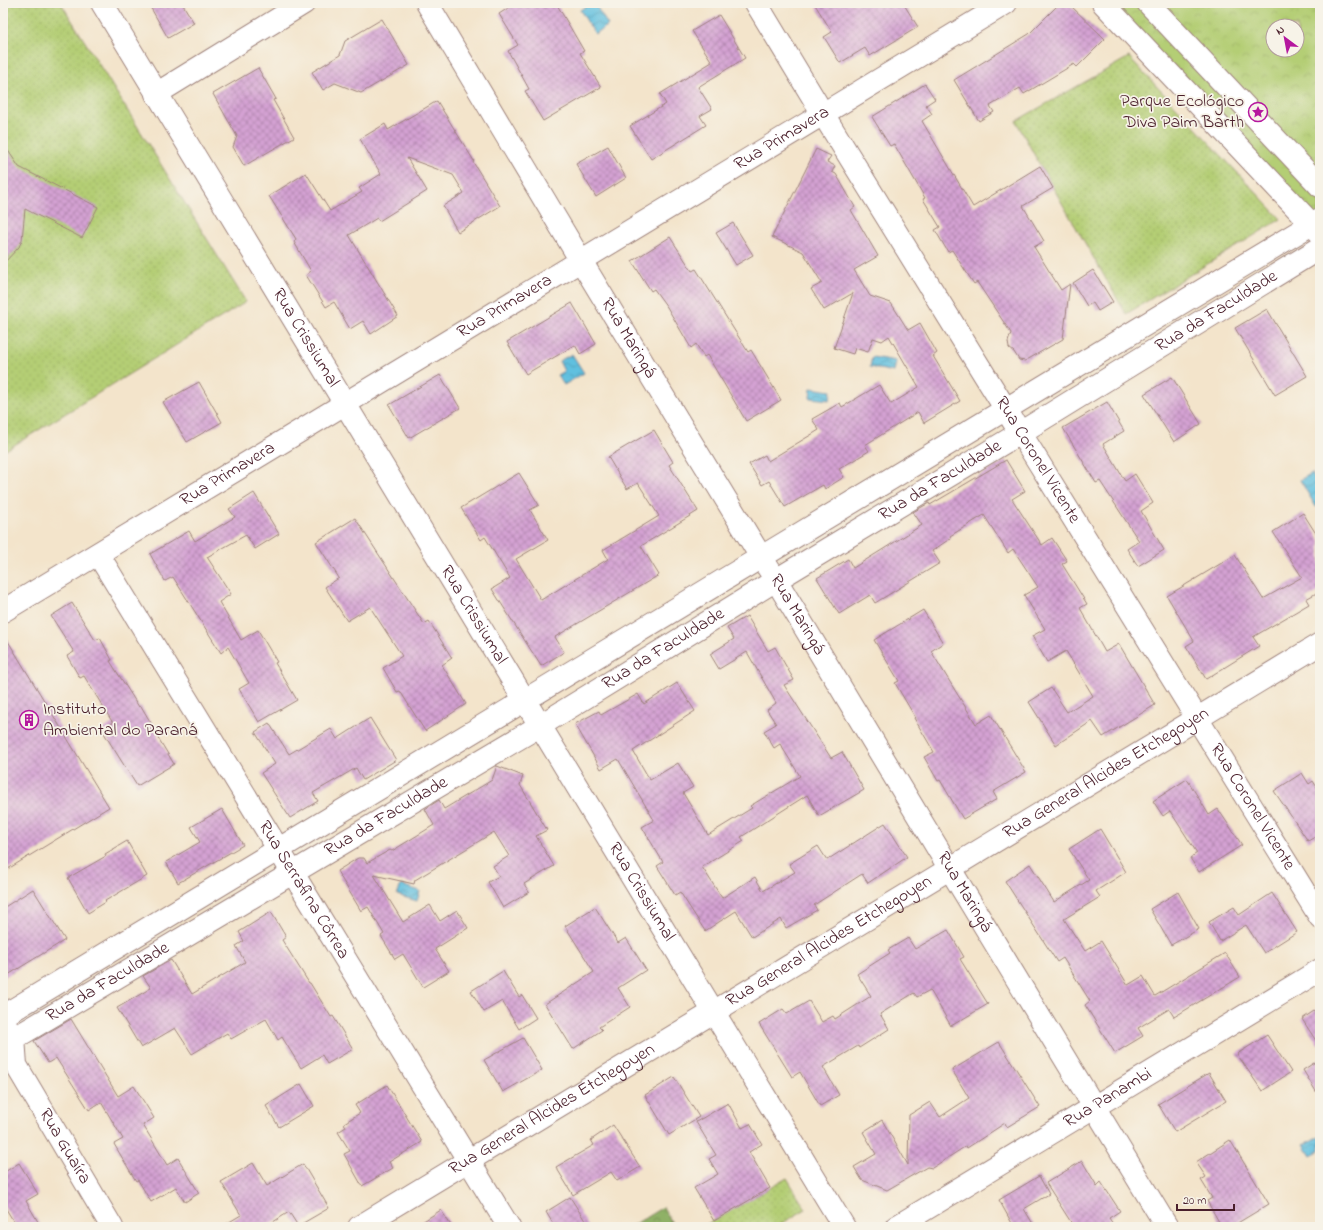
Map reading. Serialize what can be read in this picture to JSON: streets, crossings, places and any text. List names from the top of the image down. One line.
{"streets":{"street":["Rua Primavera","Rua da Faculdade","Rua Crissiumal","Rua Maringá","Rua Coronel Vicente","Rua General Alcides Etchegoyen","Rua Serrafina Côrrea","Rua Panambi","Rua Guaíra"]},"crossings":[["Rua Primavera","Rua Crissiumal"],["Rua Primavera","Rua Maringá"],["Rua Primavera","Rua Coronel Vicente"],["Rua Primavera","Rua Serrafina Côrrea"],["Rua da Faculdade","Rua Crissiumal"],["Rua da Faculdade","Rua Maringá"],["Rua da Faculdade","Rua Coronel Vicente"],["Rua da Faculdade","Rua Serrafina Côrrea"],["Rua da Faculdade","Rua Guaíra"],["Rua Crissiumal","Rua General Alcides Etchegoyen"],["Rua Maringá","Rua General Alcides Etchegoyen"],["Rua Maringá","Rua Panambi"],["Rua Coronel Vicente","Rua General Alcides Etchegoyen"],["Rua General Alcides Etchegoyen","Rua Serrafina Côrrea"]],"places":{"place":["Parque Ecológico Diva Paim Barth"],"building":["Instituto Ambiental do Paraná"]},"scale_bar":"20 m","north":"top left"}
